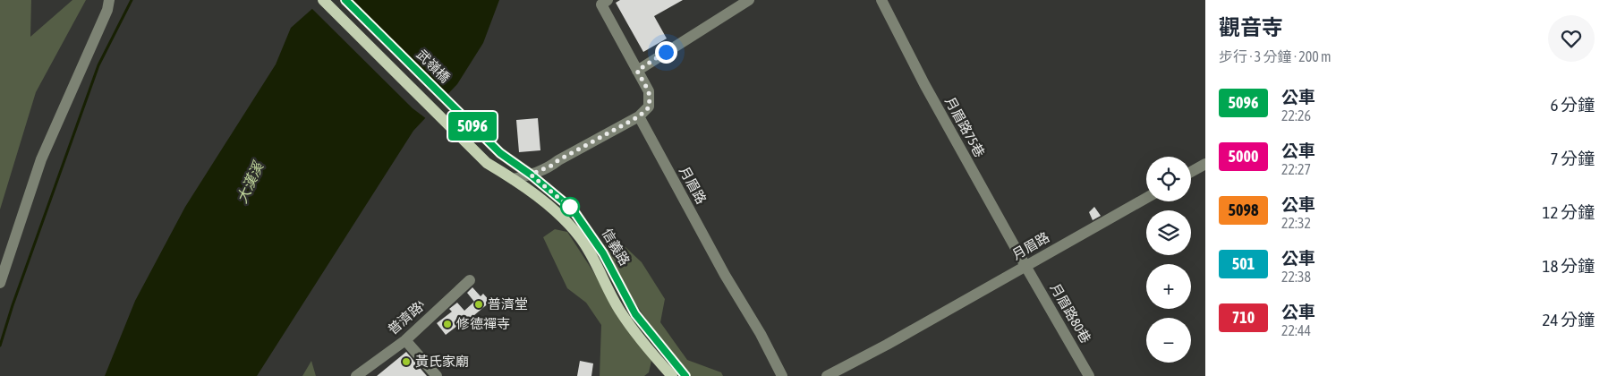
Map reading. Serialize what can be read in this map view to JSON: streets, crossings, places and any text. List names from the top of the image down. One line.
{"streets":{"main road":["武嶺橋","信義路"],"street":["月眉路75巷","月眉路","月眉路80巷","普濟路"]},"crossings":[["武嶺橋","信義路"],["月眉路75巷","月眉路"],["月眉路75巷","月眉路80巷"],["月眉路","月眉路80巷"]],"water":["大漢溪"],"places":["普濟堂","修德禪寺","黃氏家廟"],"lines":["bus line 5096"],"page":{"on_map":"5096","heading":["觀音寺","步行 · 3 分鐘 · 200 m"],"list":[{"mark":"5096","name":"公車","note":"22:26","value":"6 分鐘"},{"mark":"5000","name":"公車","note":"22:27","value":"7 分鐘"},{"mark":"5098","name":"公車","note":"22:32","value":"12 分鐘"},{"mark":"501","name":"公車","note":"22:38","value":"18 分鐘"},{"mark":"710","name":"公車","note":"22:44","value":"24 分鐘"}],"map_buttons":["+","−"]}}
